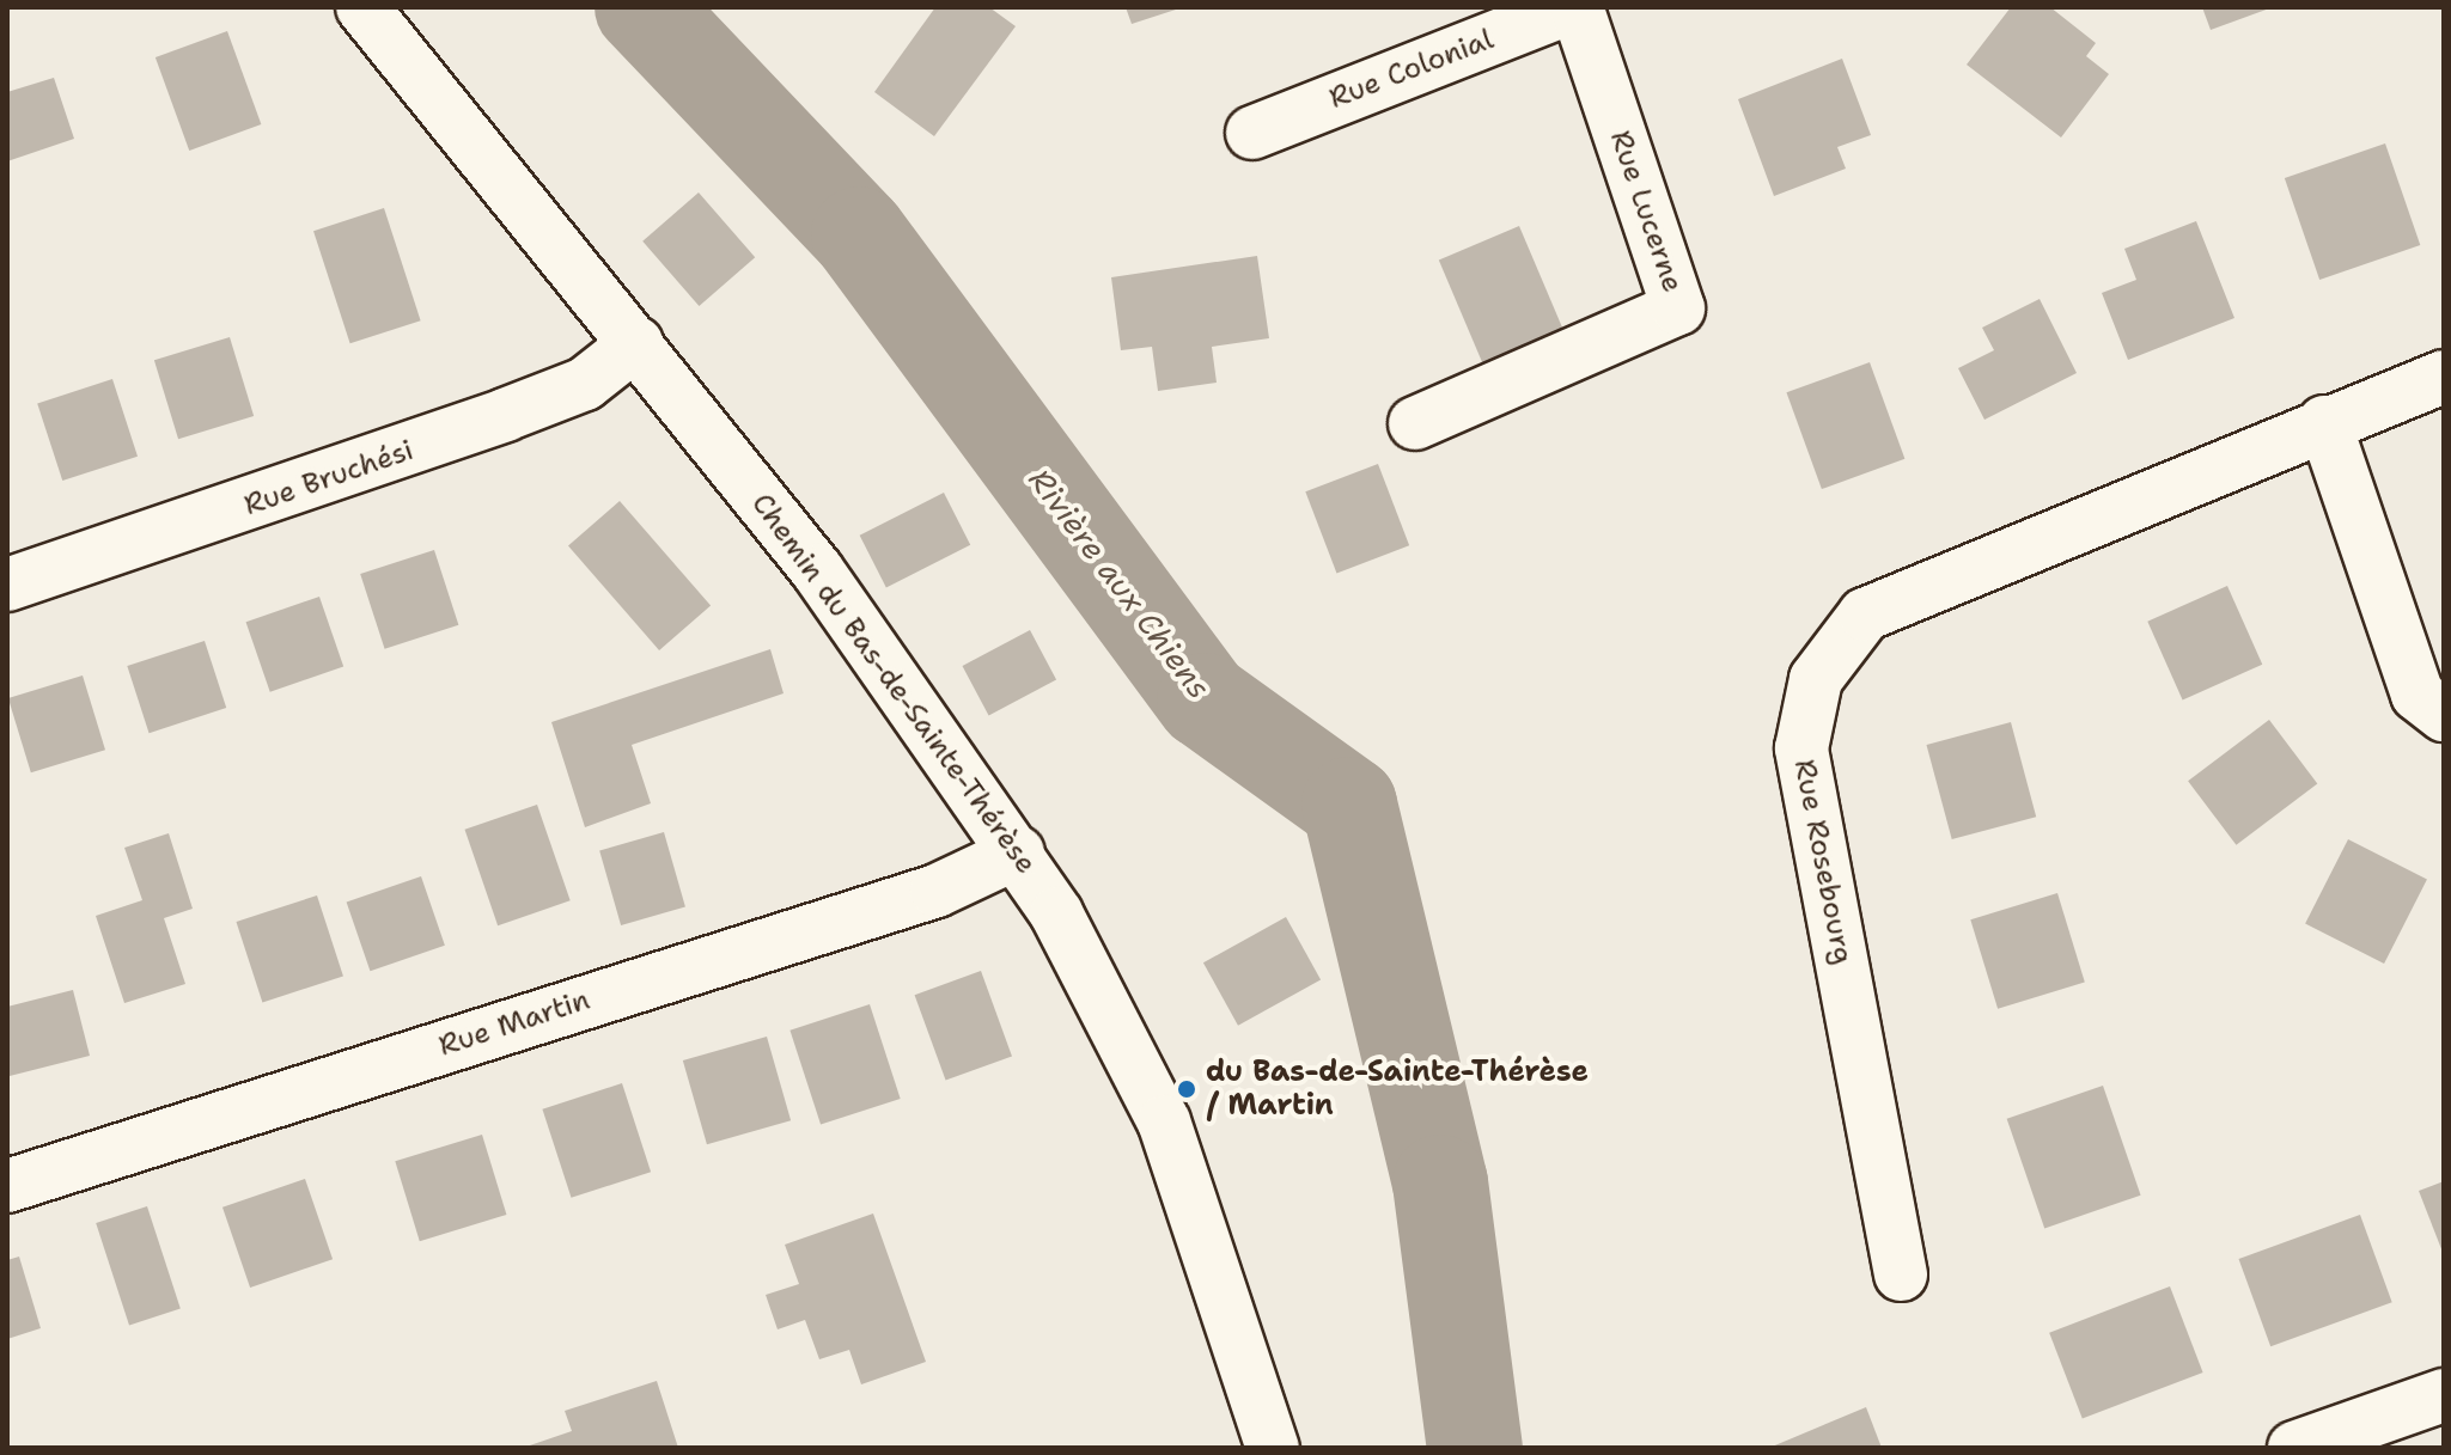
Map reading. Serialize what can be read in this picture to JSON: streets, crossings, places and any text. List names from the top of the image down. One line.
{"streets":{"street":["Rue Colonial","Rue Lucerne","Rue Bruchési","Chemin du Bas-de-Sainte-Thérèse","Rue Rosebourg","Rue Martin"]},"crossings":[["Rue Colonial","Rue Lucerne"],["Rue Bruchési","Chemin du Bas-de-Sainte-Thérèse"],["Chemin du Bas-de-Sainte-Thérèse","Rue Martin"]],"water":["Rivière aux Chiens"],"places":["du Bas-de-Sainte-Thérèse / Martin"]}
